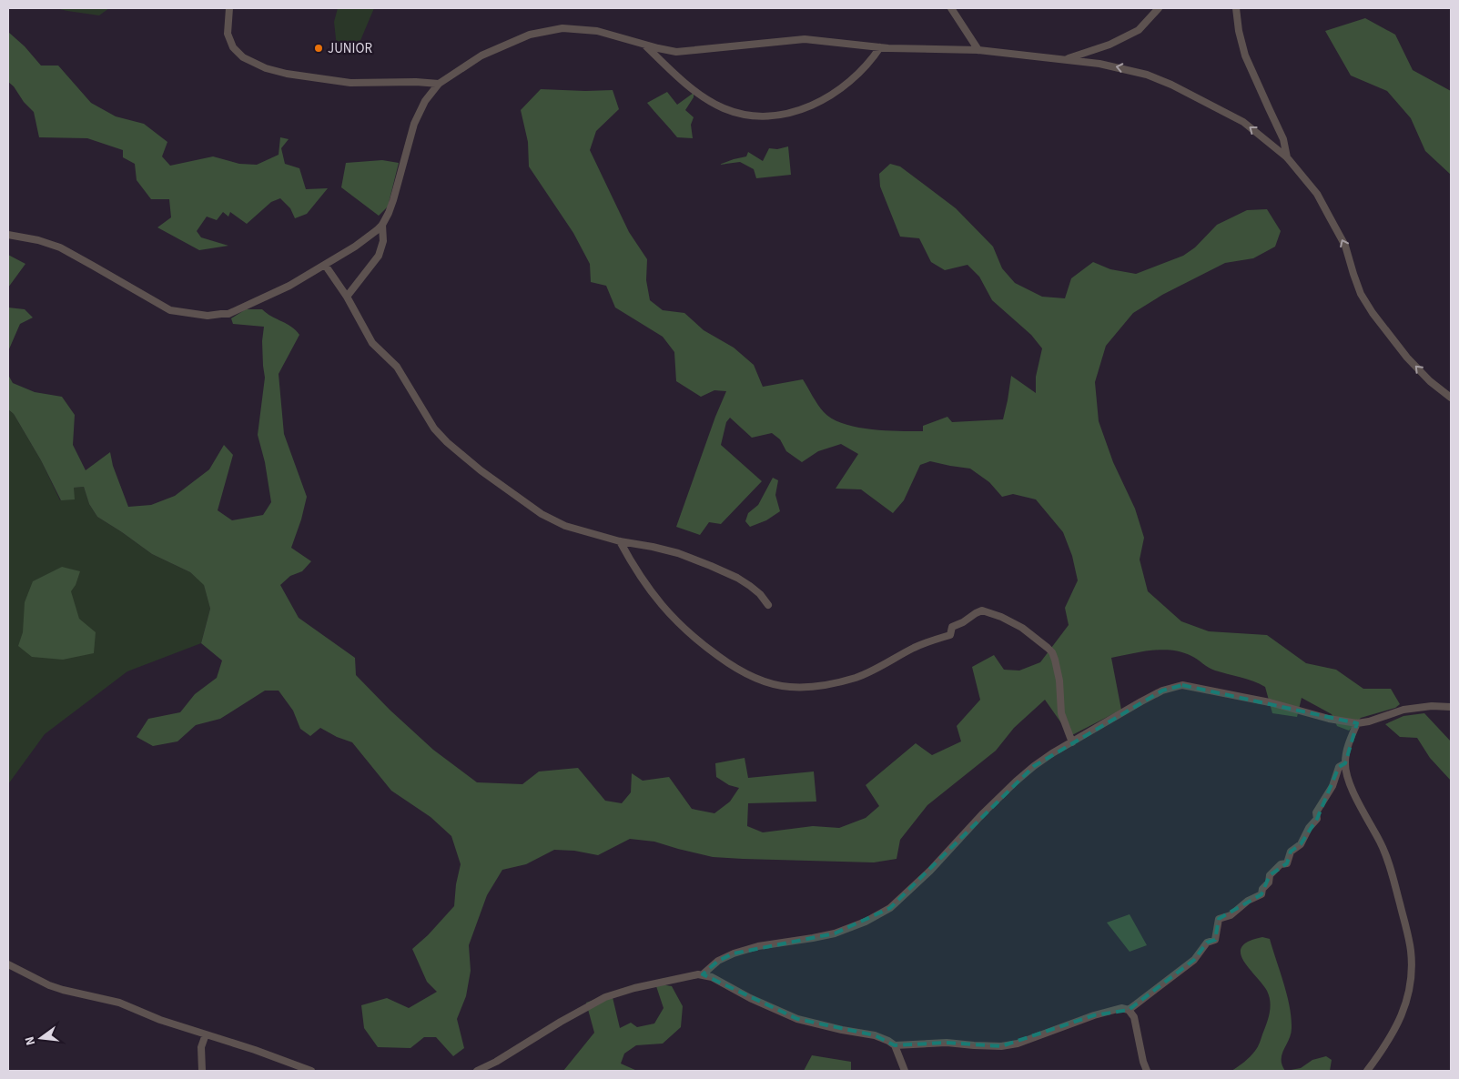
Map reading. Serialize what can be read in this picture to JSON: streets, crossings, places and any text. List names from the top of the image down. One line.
{"places":["JUNIOR"],"north":"left"}
